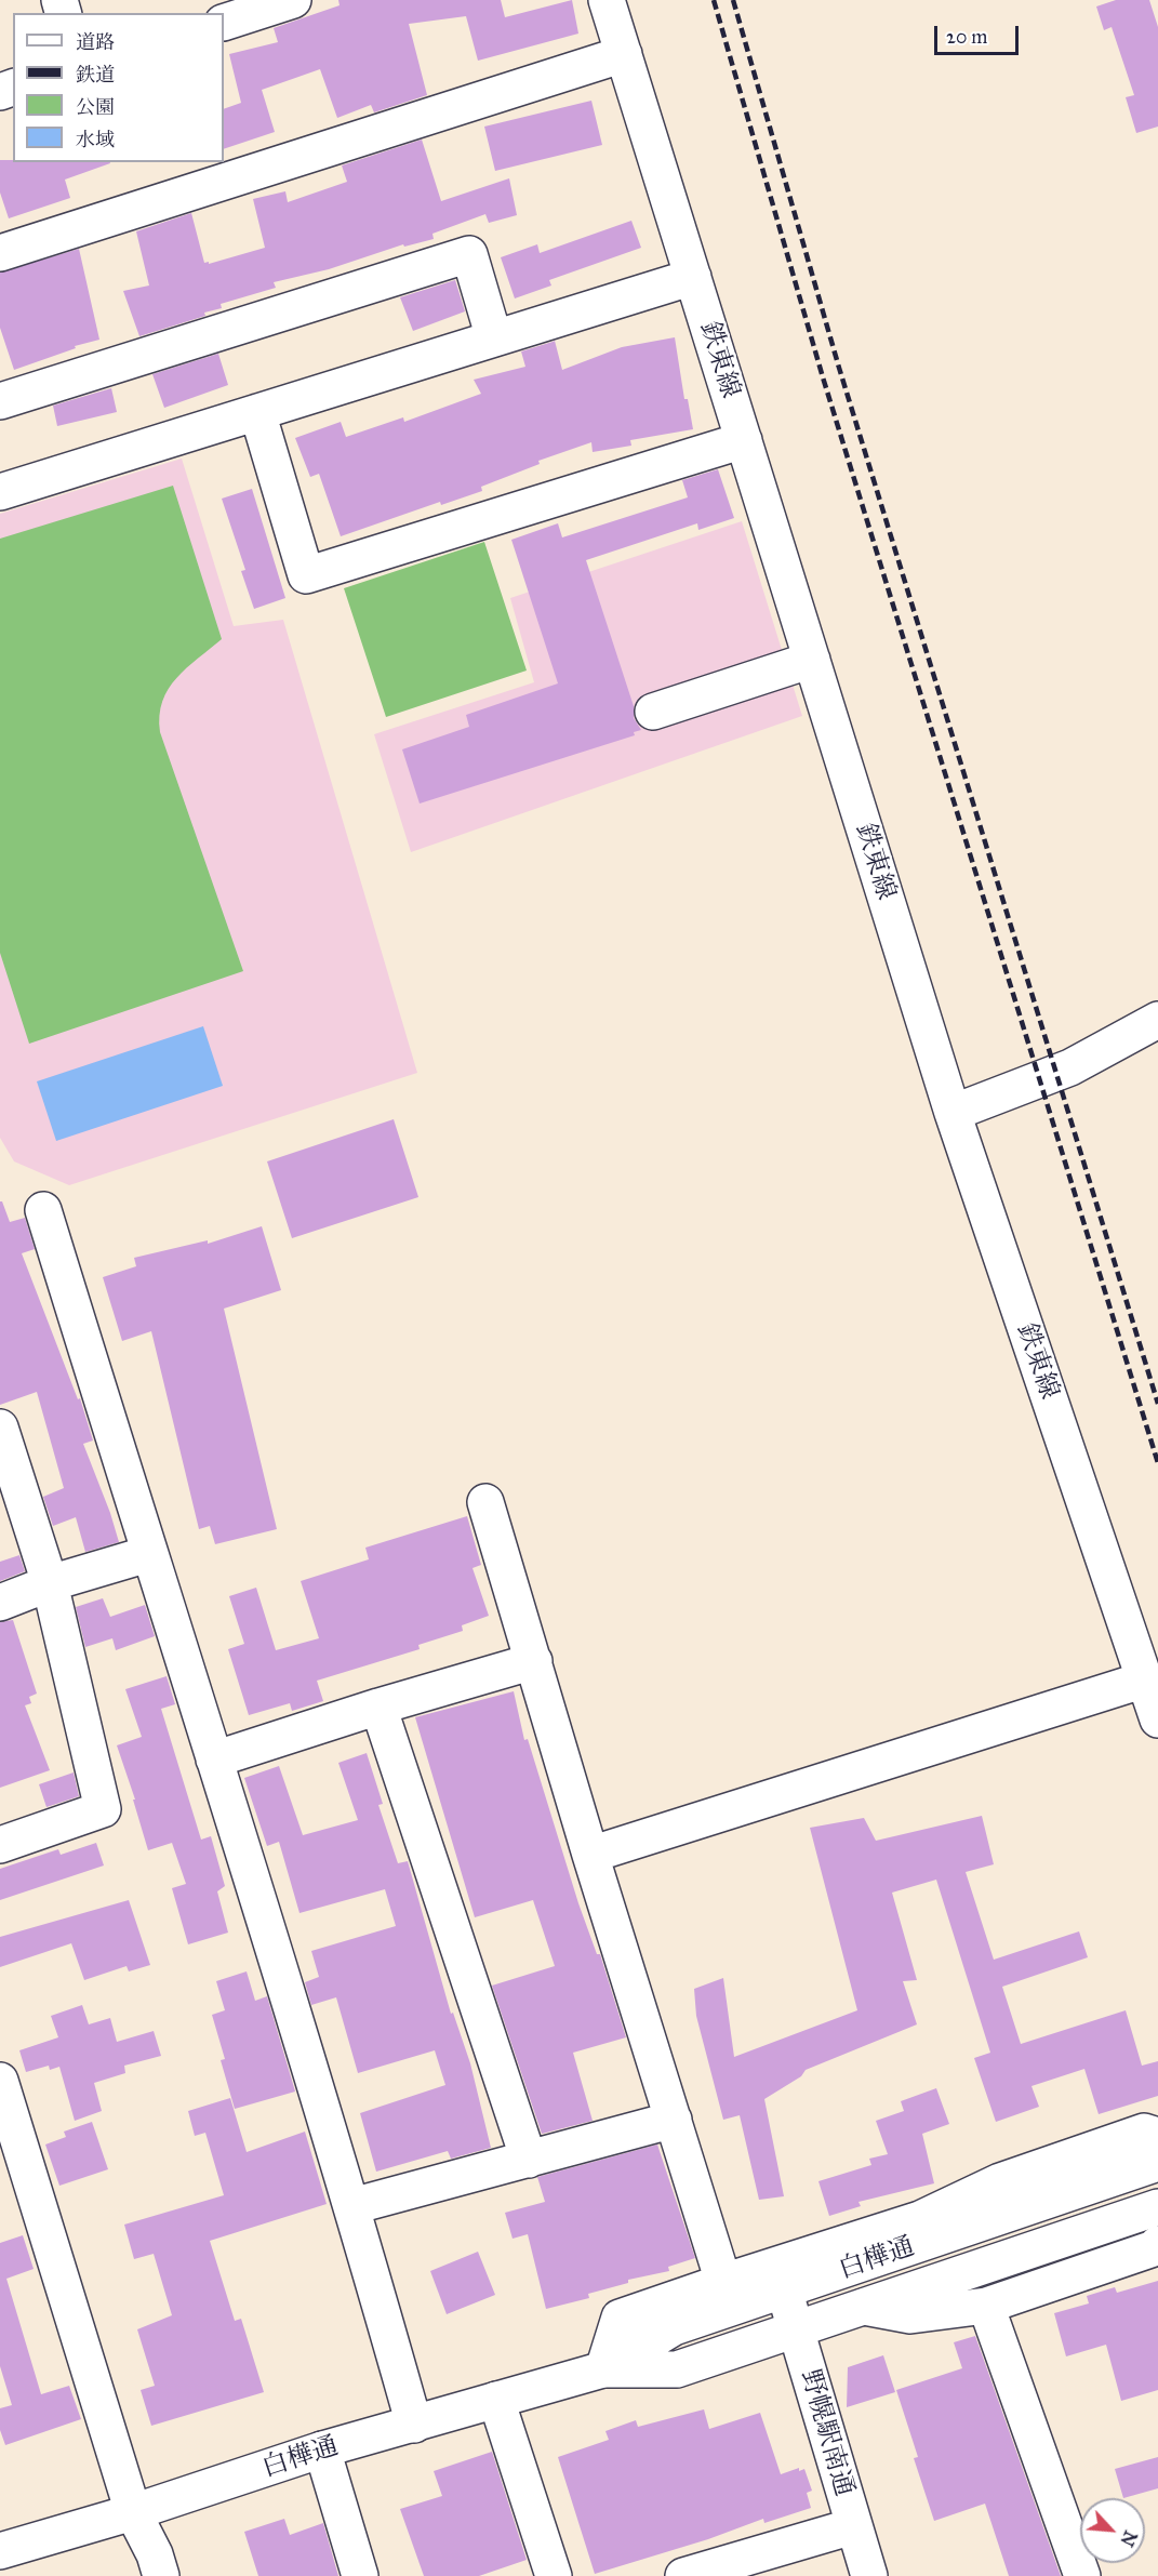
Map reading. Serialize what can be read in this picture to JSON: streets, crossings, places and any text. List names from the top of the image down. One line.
{"streets":{"street":["鉄東線","白樺通","野幌駅南通"]},"crossings":[["白樺通","野幌駅南通"]],"legend":["道路","鉄道","公園","水域"],"scale_bar":"20 m","north":"bottom right"}
